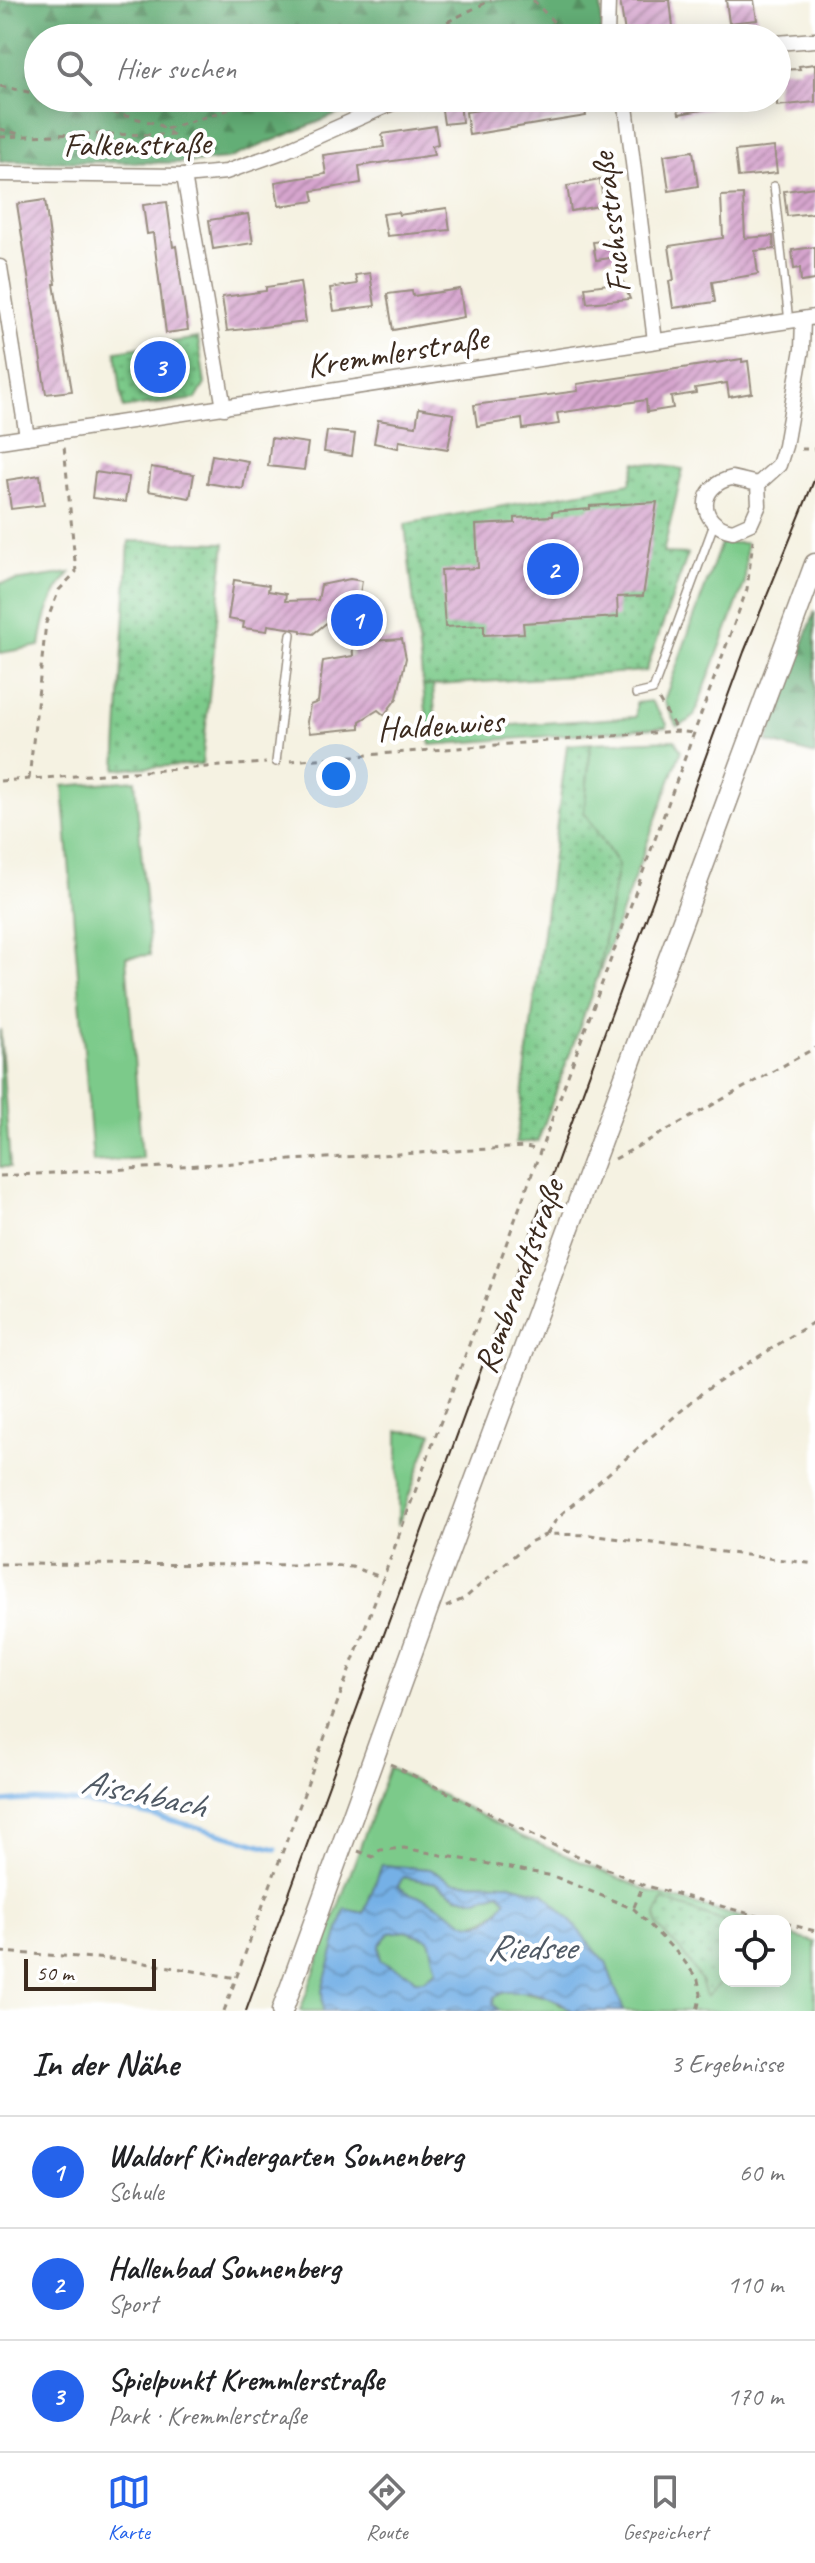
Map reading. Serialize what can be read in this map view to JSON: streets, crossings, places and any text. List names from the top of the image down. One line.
{"streets":{"street":["Falkenstraße","Fuchsstraße","Kremmlerstraße","Rembrandtstraße"],"path":["Haldenwies"]},"crossings":[["Fuchsstraße","Kremmlerstraße"]],"water":["Aischbach","Riedsee"],"scale_bar":"50 m","page":{"search":"Hier suchen","pins":["3","2","1"],"scale":"50 m","heading":["In der Nähe","3 Ergebnisse"],"list":[{"mark":"1","name":"Waldorf Kindergarten Sonnenberg","note":"Schule","value":"60 m"},{"mark":"2","name":"Hallenbad Sonnenberg","note":"Sport","value":"110 m"},{"mark":"3","name":"Spielpunkt Kremmlerstraße","note":"Park · Kremmlerstraße","value":"170 m"}],"nav":["Karte","Route","Gespeichert"]}}
